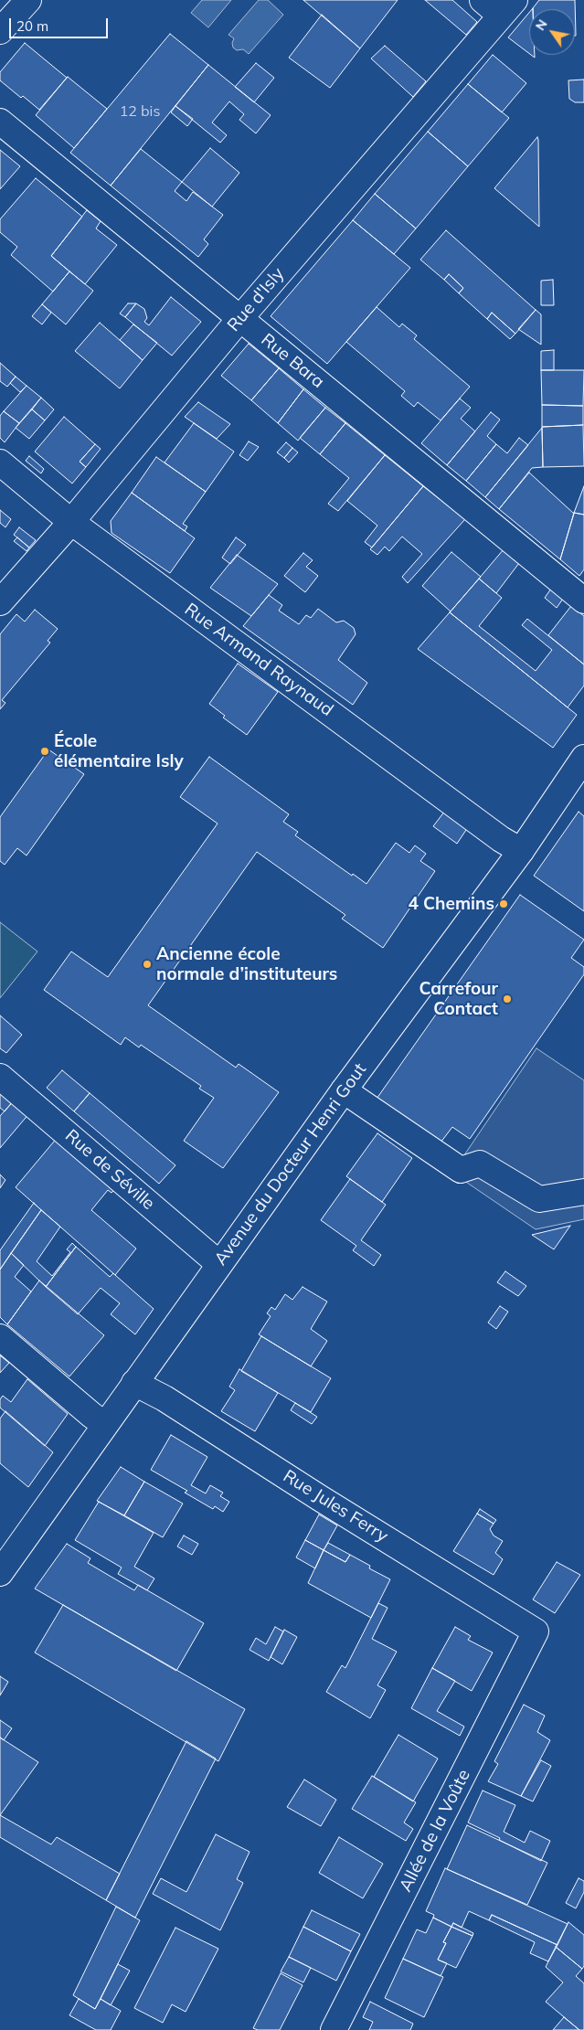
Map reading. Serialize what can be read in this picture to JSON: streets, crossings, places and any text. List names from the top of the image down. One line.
{"streets":{"street":["Rue d'Isly","Rue Bara","Rue Armand Raynaud","Avenue du Docteur Henri Gout","Rue de Séville","Rue Jules Ferry","Allée de la Voûte"]},"crossings":[["Rue d'Isly","Rue Bara"],["Rue d'Isly","Rue Armand Raynaud"],["Rue Armand Raynaud","Avenue du Docteur Henri Gout"],["Avenue du Docteur Henri Gout","Rue de Séville"],["Avenue du Docteur Henri Gout","Rue Jules Ferry"],["Rue Jules Ferry","Allée de la Voûte"]],"places":["École élémentaire Isly","4 Chemins","Ancienne école normale d’instituteurs","Carrefour Contact"],"house_numbers":["12 bis"],"scale_bar":"20 m","north":"top left"}
